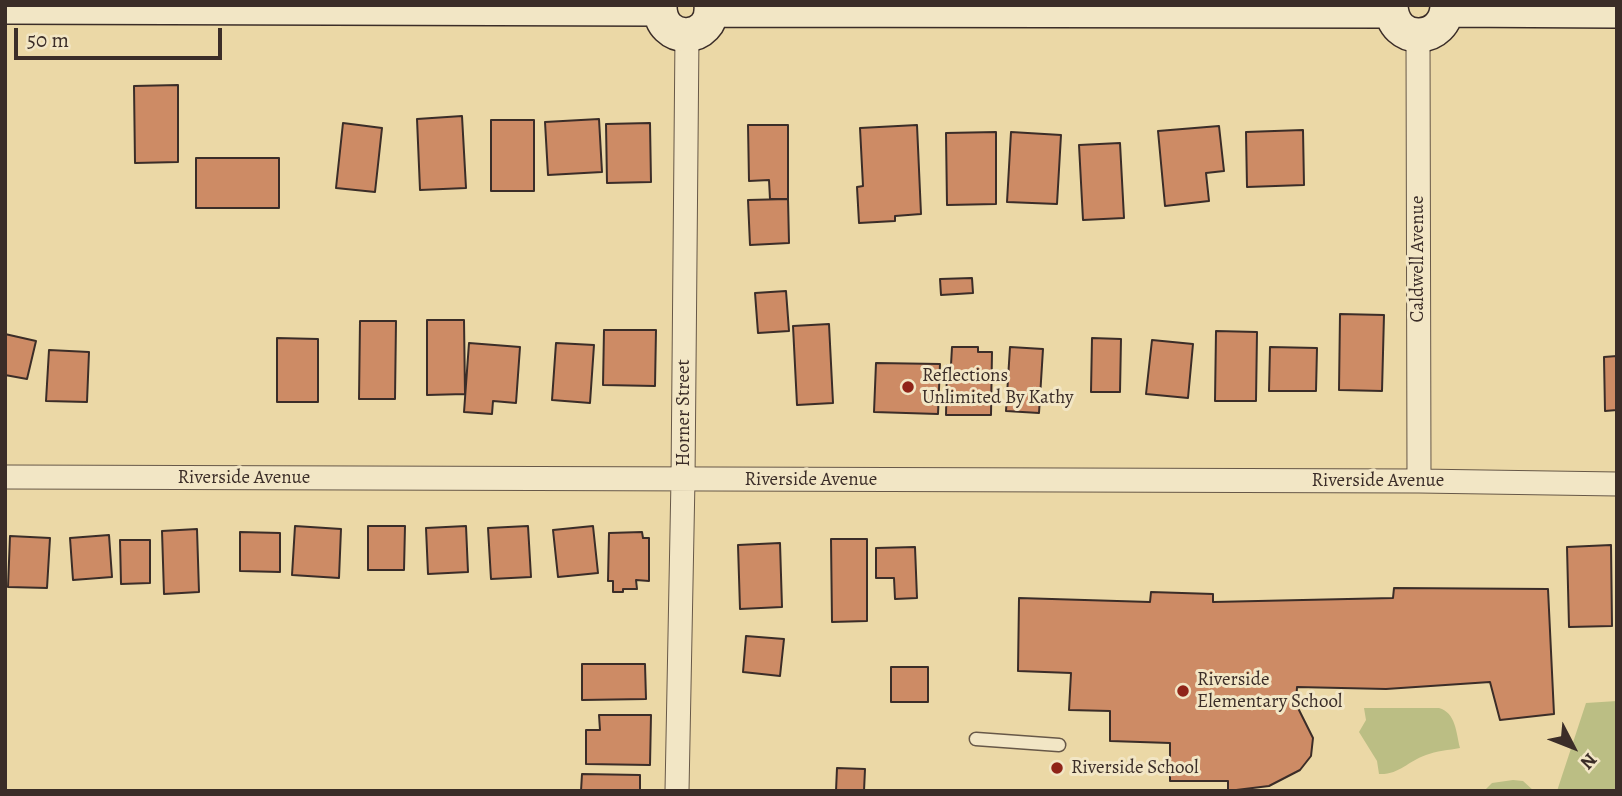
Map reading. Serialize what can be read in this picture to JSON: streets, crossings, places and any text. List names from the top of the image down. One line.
{"streets":{"street":["Caldwell Avenue","Horner Street","Riverside Avenue"]},"crossings":[["Caldwell Avenue","Riverside Avenue"],["Horner Street","Riverside Avenue"]],"places":["Reflections Unlimited By Kathy","Riverside Elementary School","Riverside School"],"scale_bar":"50 m","north":"bottom right"}
